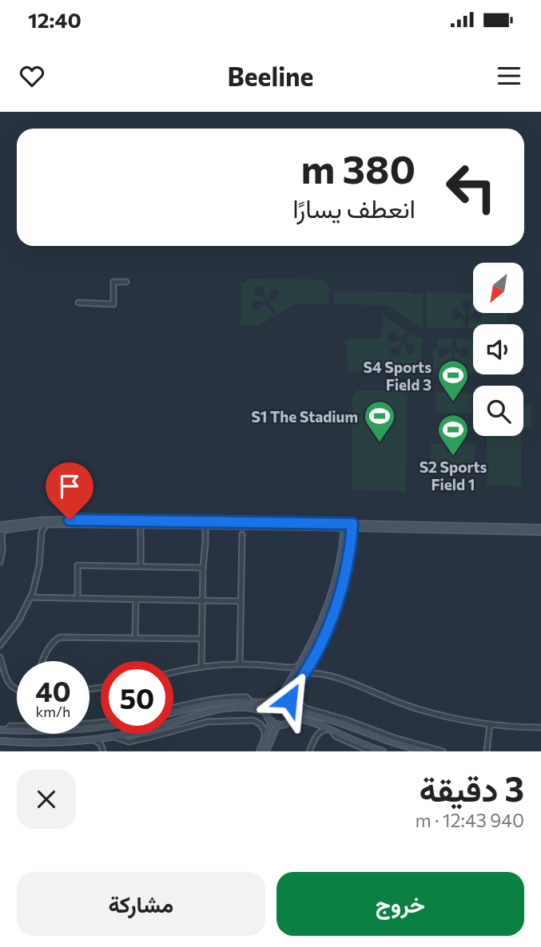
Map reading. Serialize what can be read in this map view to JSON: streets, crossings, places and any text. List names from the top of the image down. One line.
{"places":{"sports":["S4 Sports Field 3","S1 The Stadium","S2 Sports Field 1"]},"north":"bottom left","page":{"status":"12:40","header":"Beeline","turn":["380 m","انعطف يسارًا"],"speed":"40 km/h","limit":"50","heading":["3 دقيقة","940 m · 12:43"],"buttons":["خروج","مشاركة"]}}
